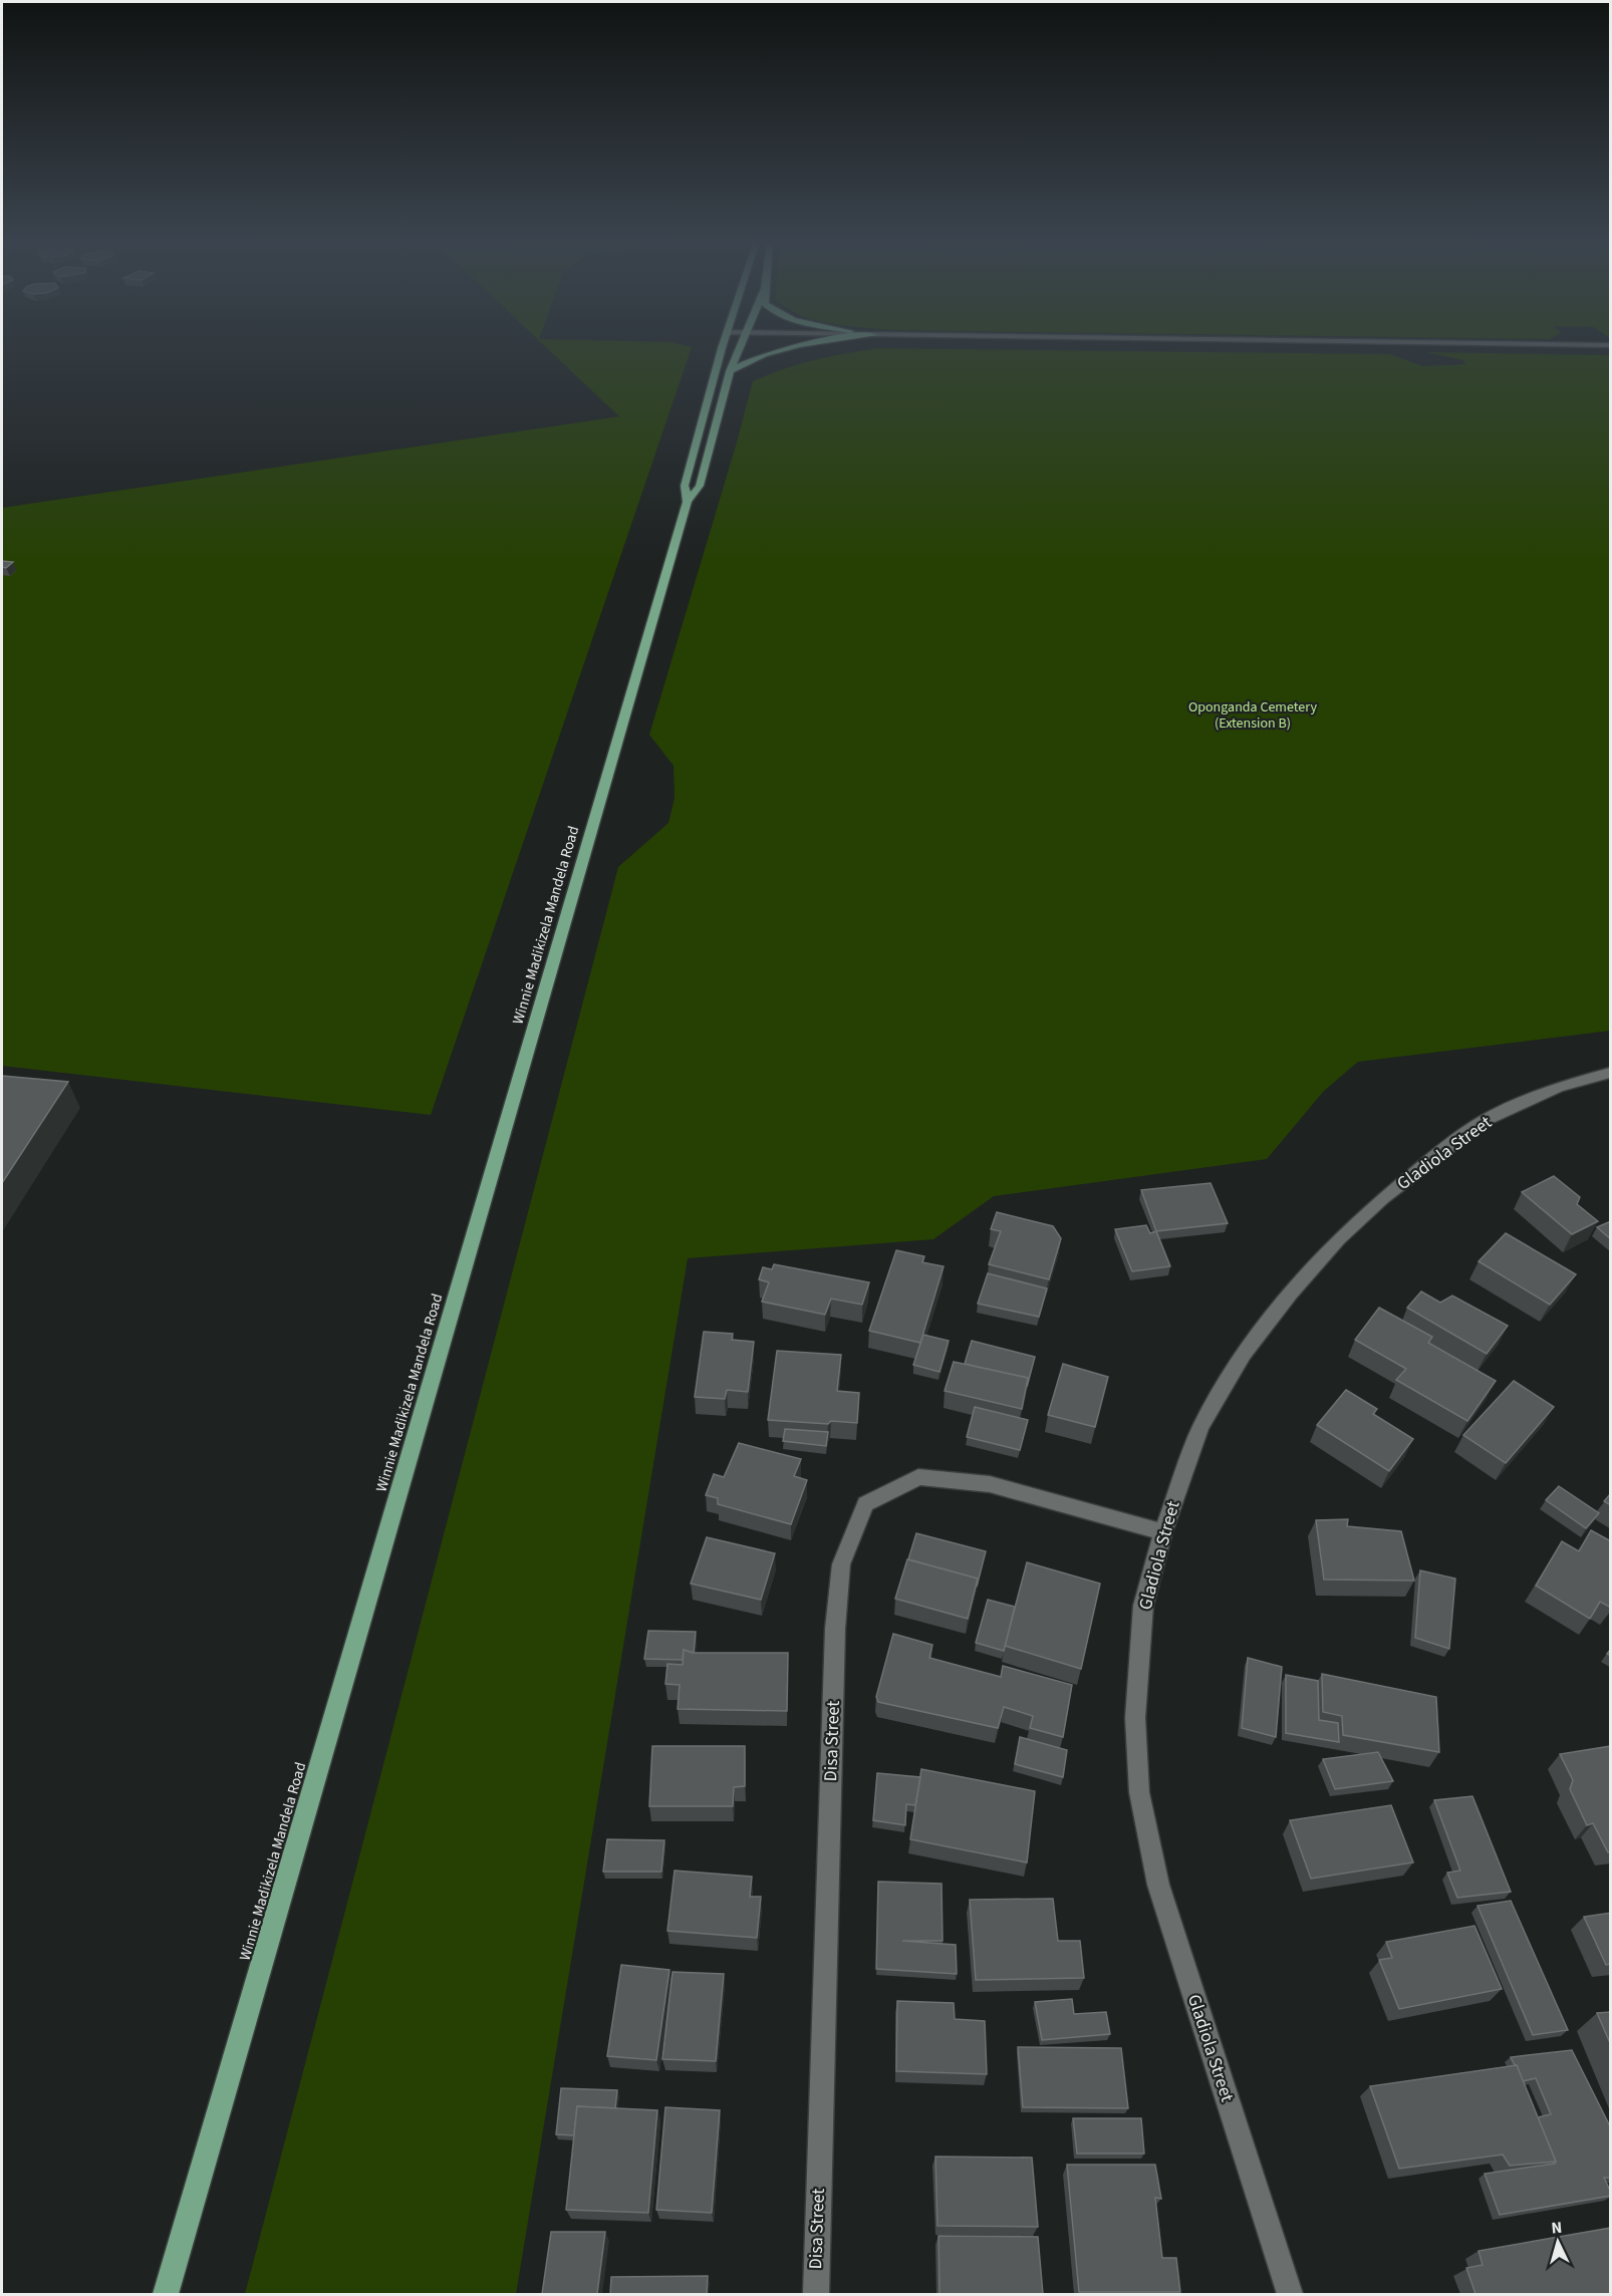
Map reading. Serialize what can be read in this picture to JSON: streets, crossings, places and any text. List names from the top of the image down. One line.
{"streets":{"main road":["Winnie Madikizela Mandela Road"],"street":["Gladiola Street","Disa Street"]},"crossings":[["Gladiola Street","Disa Street"]],"parks":["Oponganda Cemetery (Extension B)"],"north":"top"}
